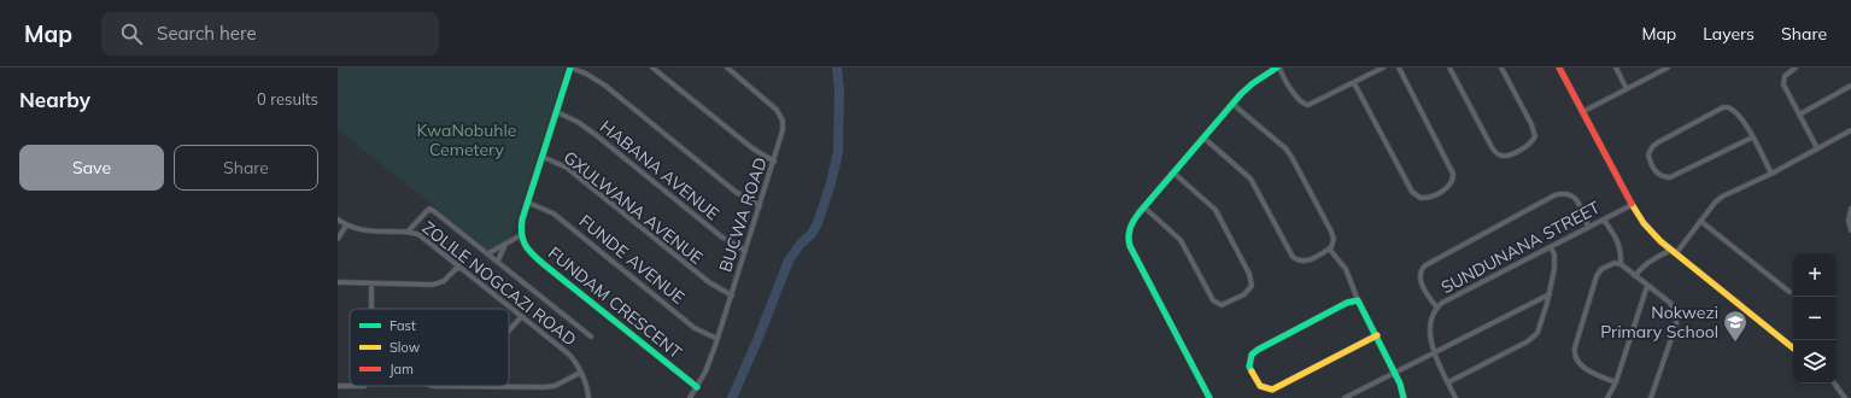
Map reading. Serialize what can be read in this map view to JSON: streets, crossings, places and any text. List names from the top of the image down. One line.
{"streets":{"street":["HABANA AVENUE","GXULWANA AVENUE","BUCWA ROAD","SUNDUNANA STREET","FUNDE AVENUE","ZOLILE NOGCAZI ROAD","FUNDAM CRESCENT"]},"crossings":[["HABANA AVENUE","BUCWA ROAD"],["GXULWANA AVENUE","BUCWA ROAD"],["BUCWA ROAD","FUNDE AVENUE"],["BUCWA ROAD","FUNDAM CRESCENT"]],"parks":["KwaNobuhle Cemetery"],"places":{"school or university":["Nokwezi Primary School"]},"legend":["Fast","Slow","Jam"],"page":{"header":"Map","search":"Search here","nav":["Map","Layers","Share"],"heading":["Nearby","0 results"],"buttons":["Save","Share"],"map_buttons":["+","−"]}}
